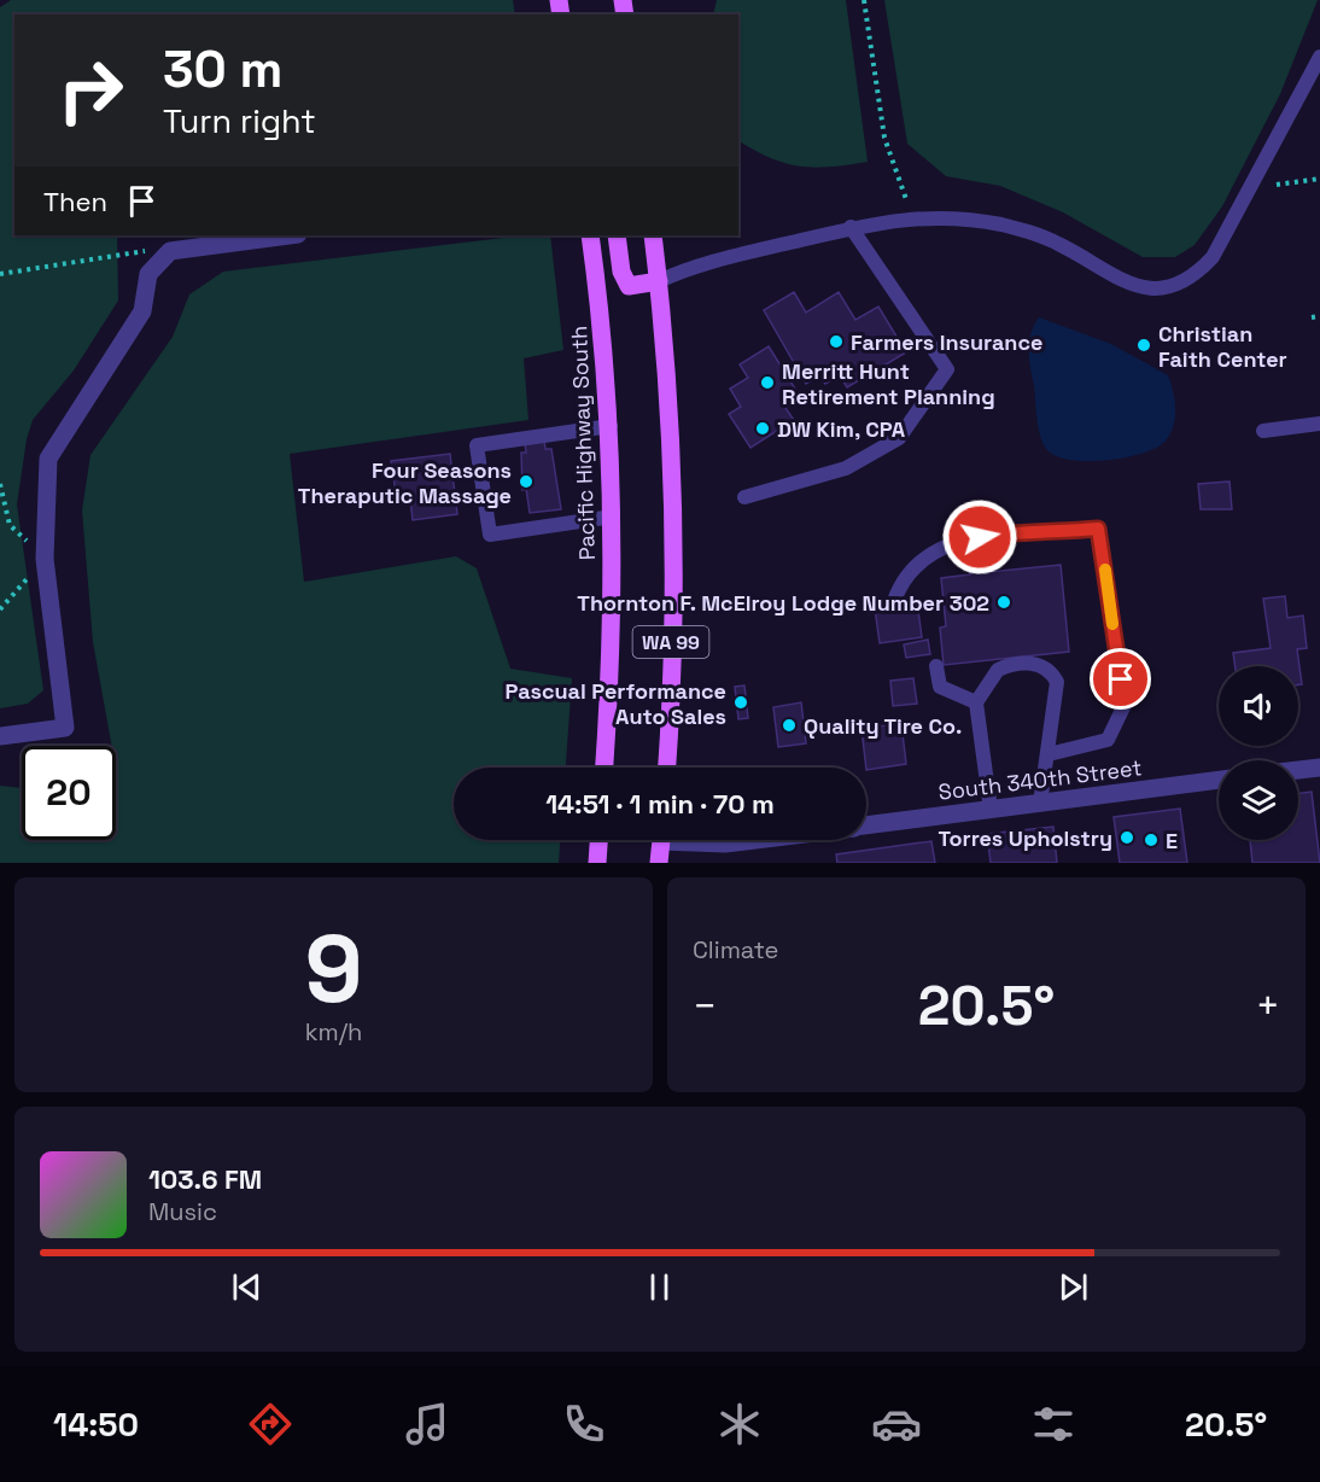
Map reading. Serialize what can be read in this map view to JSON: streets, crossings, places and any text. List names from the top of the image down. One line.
{"streets":{"main road":["Pacific Highway South","WA 99"],"street":["South 340th Street"]},"places":["Farmers Insurance","Christian Faith Center","Merritt Hunt Retirement Planning","DW Kim, CPA","Four Seasons Theraputic Massage","Thornton F. McElroy Lodge Number 302","Pascual Performance Auto Sales","Quality Tire Co.","Torres Upholstry","E"],"page":{"turn":["30 m","Turn right"],"then":"Then","limit":"20","trip":"14:51 · 1 min · 70 m","tile":[["9","km/h"],"Climate"],"heat":["−","20.5°","+"],"song":["103.6 FM","Music"],"tabs":["14:50","20.5°"]}}
